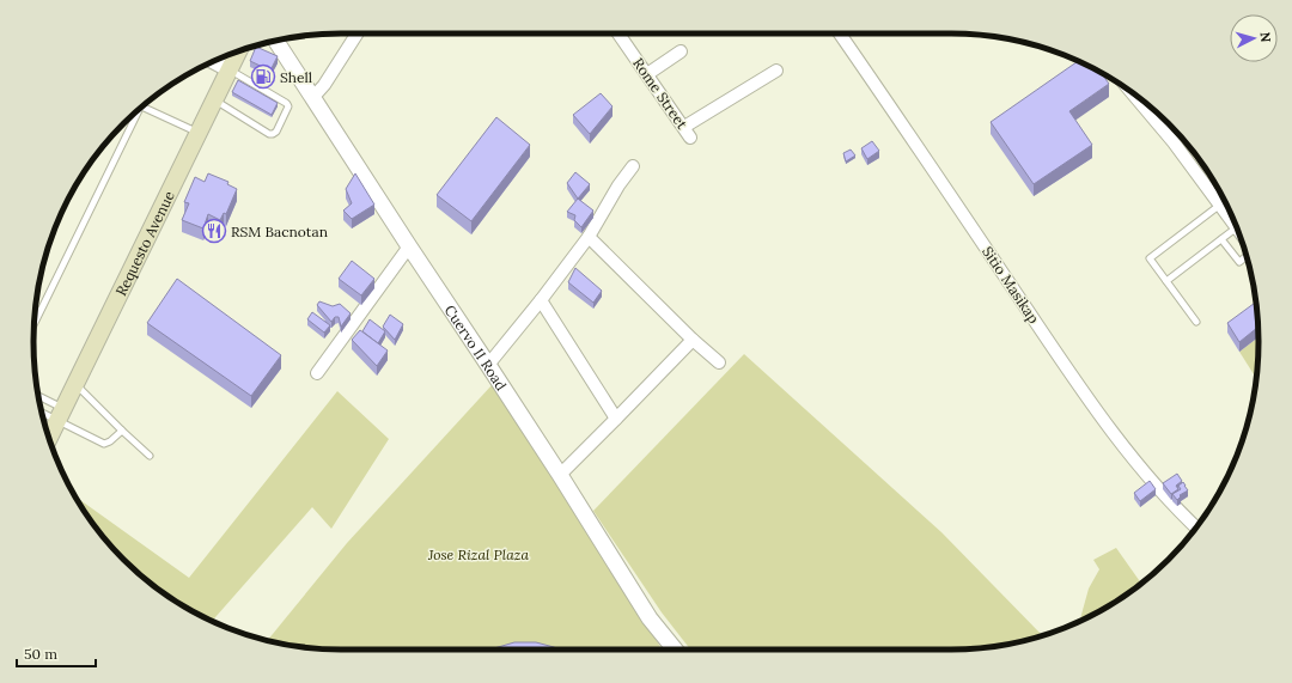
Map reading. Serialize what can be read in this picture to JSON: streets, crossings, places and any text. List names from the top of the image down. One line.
{"streets":{"main road":["Requesto Avenue"],"street":["Rome Street","Sitio Masikap","Cuervo II Road"]},"parks":["Jose Rizal Plaza"],"places":{"fuel station":["Shell"],"restaurant":["RSM Bacnotan"]},"scale_bar":"50 m","north":"right"}
